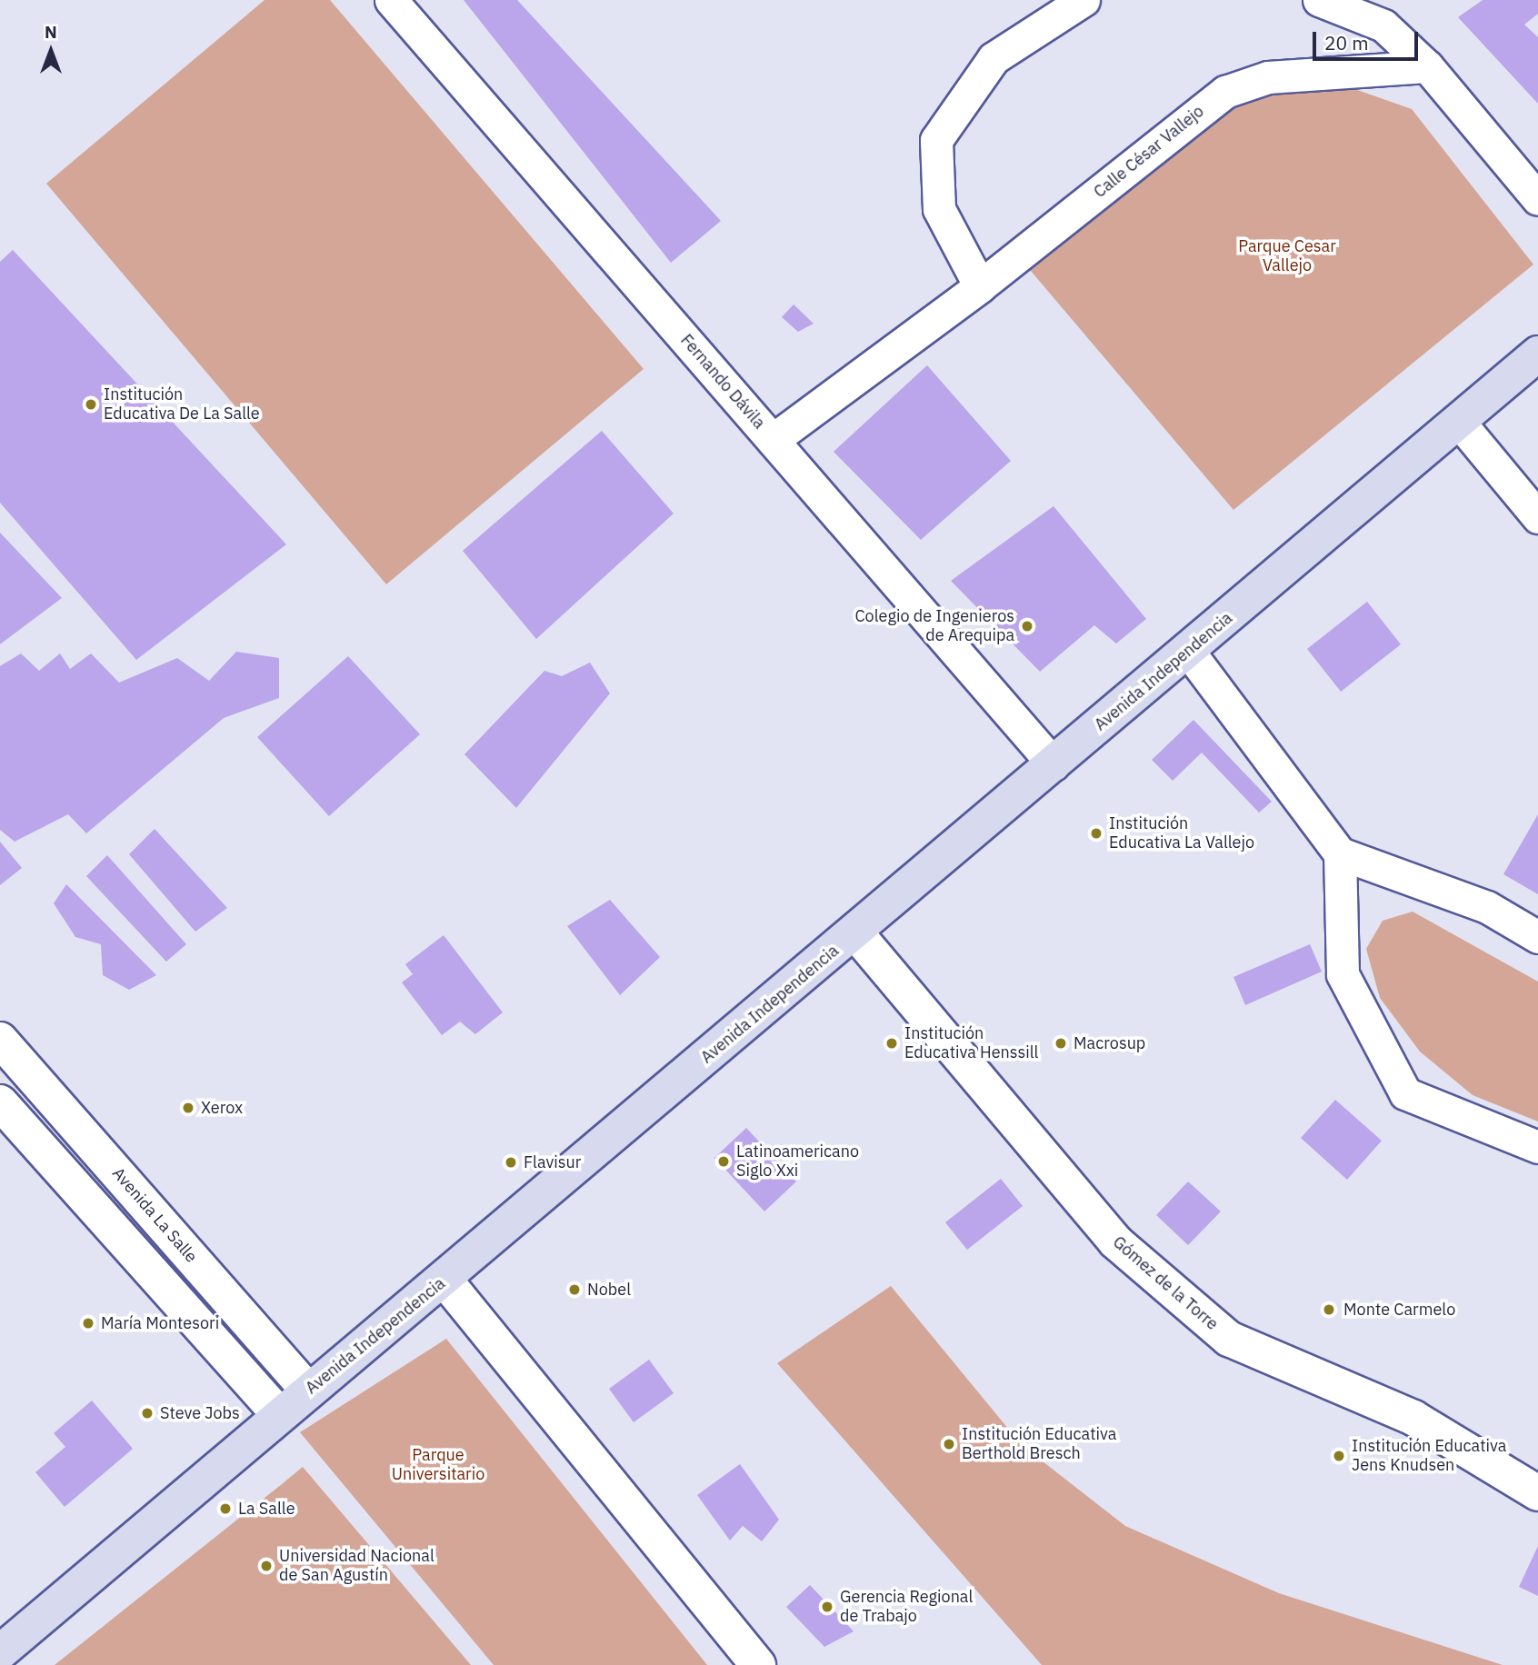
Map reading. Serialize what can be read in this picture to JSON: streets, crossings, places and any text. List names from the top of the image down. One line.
{"streets":{"main road":["Avenida Independencia"],"street":["Calle César Vallejo","Fernando Dávila","Avenida La Salle","Gómez de la Torre"]},"crossings":[["Calle César Vallejo","Fernando Dávila"],["Fernando Dávila","Avenida Independencia"],["Avenida Independencia","Avenida La Salle"],["Avenida Independencia","Gómez de la Torre"]],"parks":["Parque Cesar Vallejo","Parque Universitario"],"places":["Institución Educativa De La Salle","Colegio de Ingenieros de Arequipa","Institución Educativa La Vallejo","Institución Educativa Henssill","Macrosup","Xerox","Latinoamericano Siglo Xxi","Flavisur","Nobel","Monte Carmelo","María Montesori","Steve Jobs","Institución Educativa Berthold Bresch","Institución Educativa Jens Knudsen","La Salle","Universidad Nacional de San Agustín","Gerencia Regional de Trabajo"],"scale_bar":"20 m","north":"top"}
